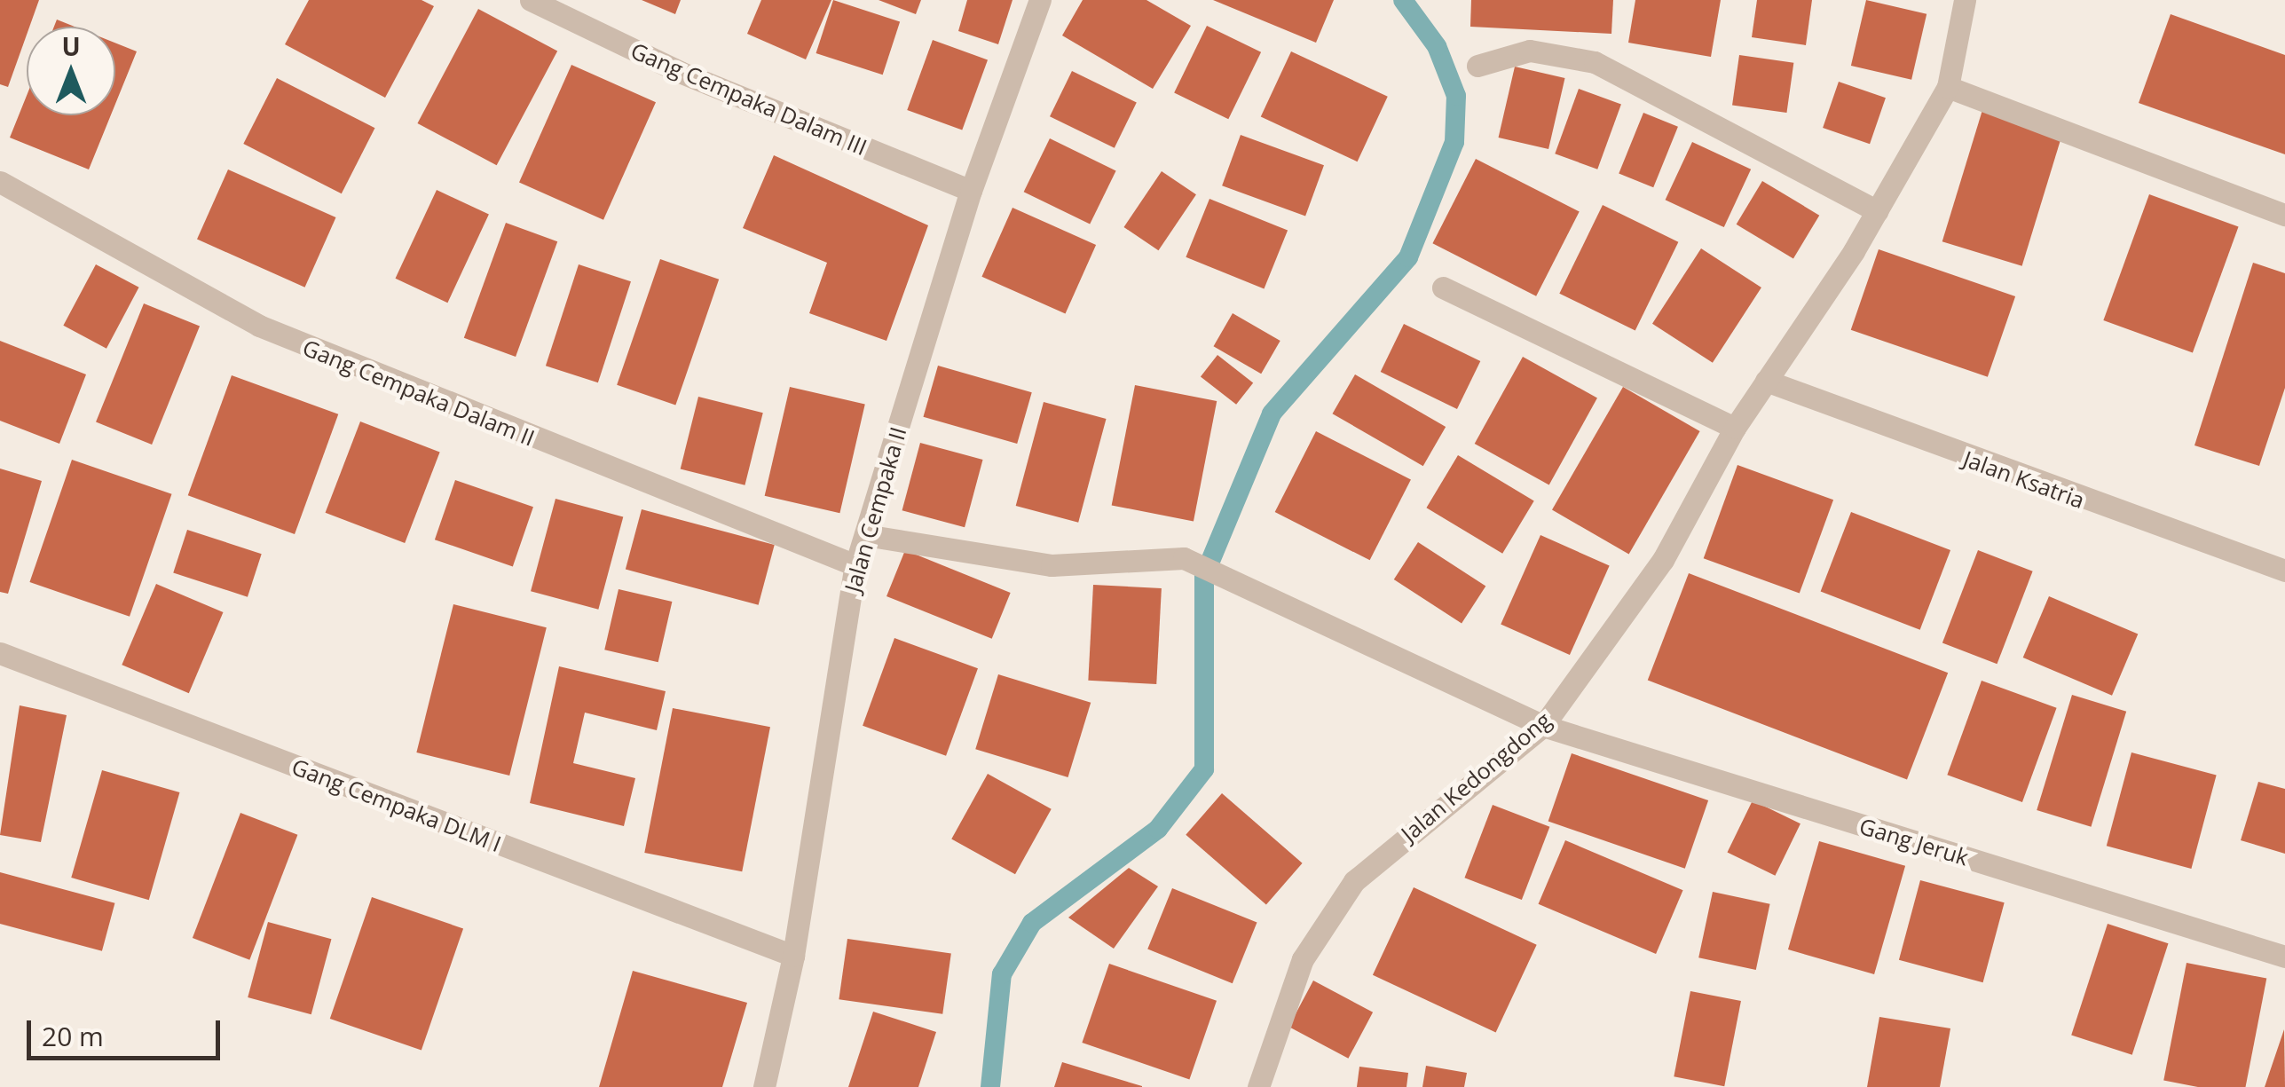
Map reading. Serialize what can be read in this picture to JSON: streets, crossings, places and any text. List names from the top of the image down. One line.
{"streets":{"street":["Gang Cempaka Dalam III","Gang Cempaka Dalam II","Jalan Ksatria","Jalan Cempaka II","Jalan Kedongdong","Gang Cempaka DLM I","Gang Jeruk"]},"crossings":[["Gang Cempaka Dalam III","Jalan Cempaka II"],["Gang Cempaka Dalam II","Jalan Cempaka II"],["Jalan Ksatria","Jalan Kedongdong"],["Jalan Cempaka II","Gang Cempaka DLM I"],["Jalan Cempaka II","Gang Jeruk"],["Jalan Kedongdong","Gang Jeruk"]],"scale_bar":"20 m","north":"top"}
